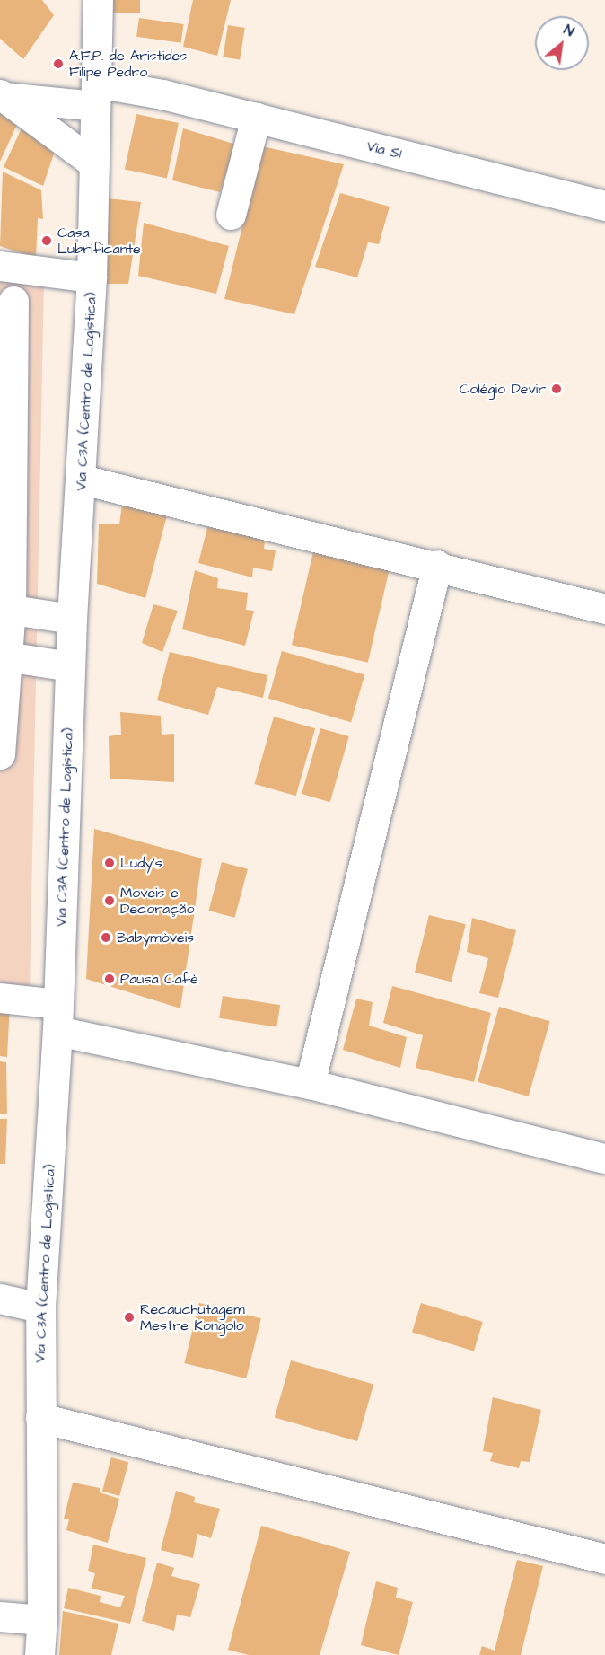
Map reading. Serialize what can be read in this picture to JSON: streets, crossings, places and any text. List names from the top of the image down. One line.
{"streets":{"street":["Via S1","Via C3A (Centro de Logística)"]},"crossings":[["Via S1","Via C3A (Centro de Logística)"]],"places":["A.F.P. de Aristides Filipe Pedro","Casa Lubrificante","Colégio Devir","Ludy's","Moveis e Decoração","Babymòveis","Pausa Cafè","Recauchutagem Mestre Kongolo"],"north":"top right"}
